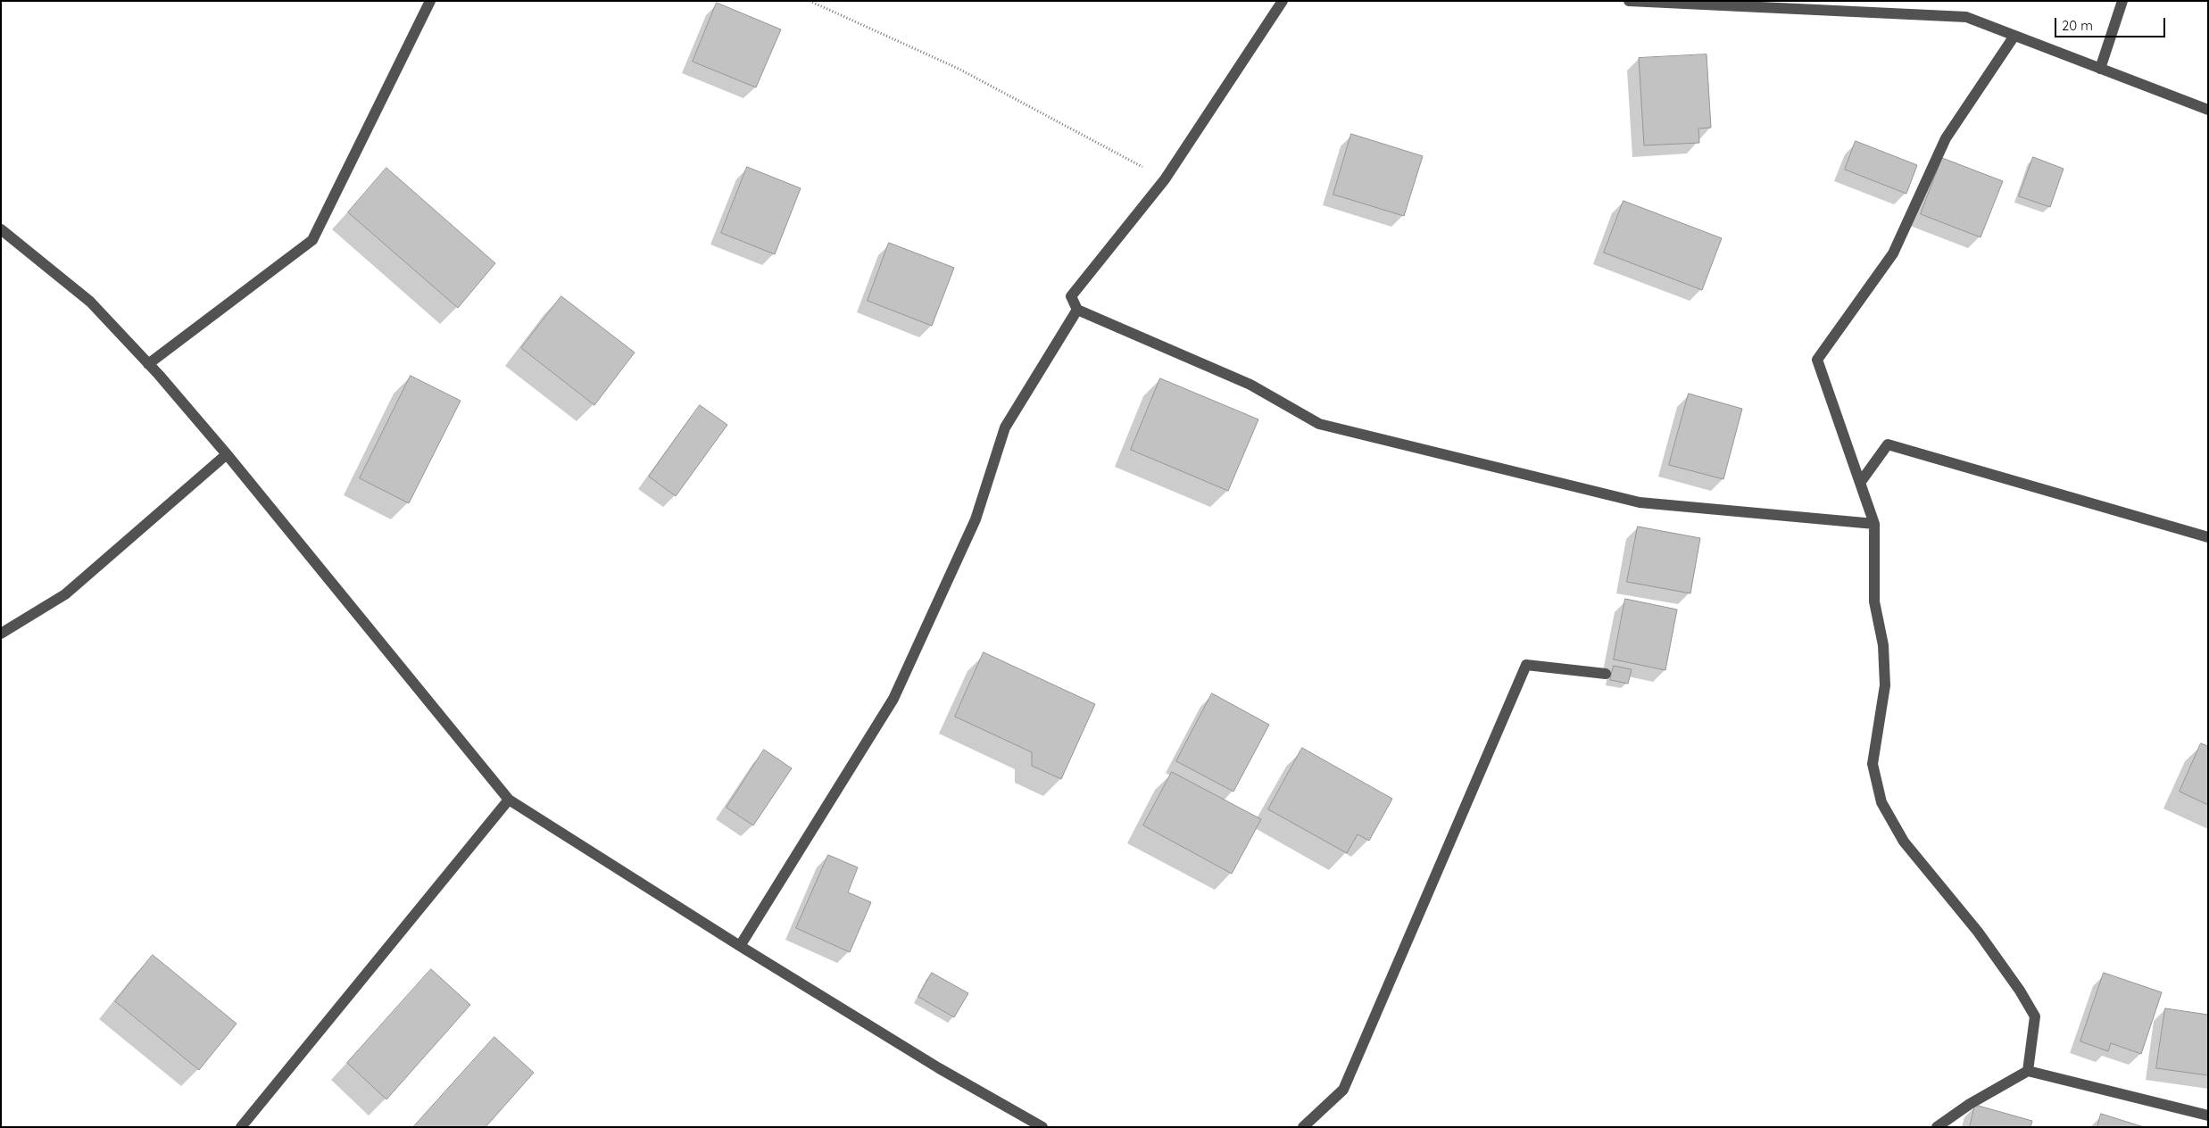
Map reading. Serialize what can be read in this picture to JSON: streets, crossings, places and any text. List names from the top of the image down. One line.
{"scale_bar":"20 m"}
